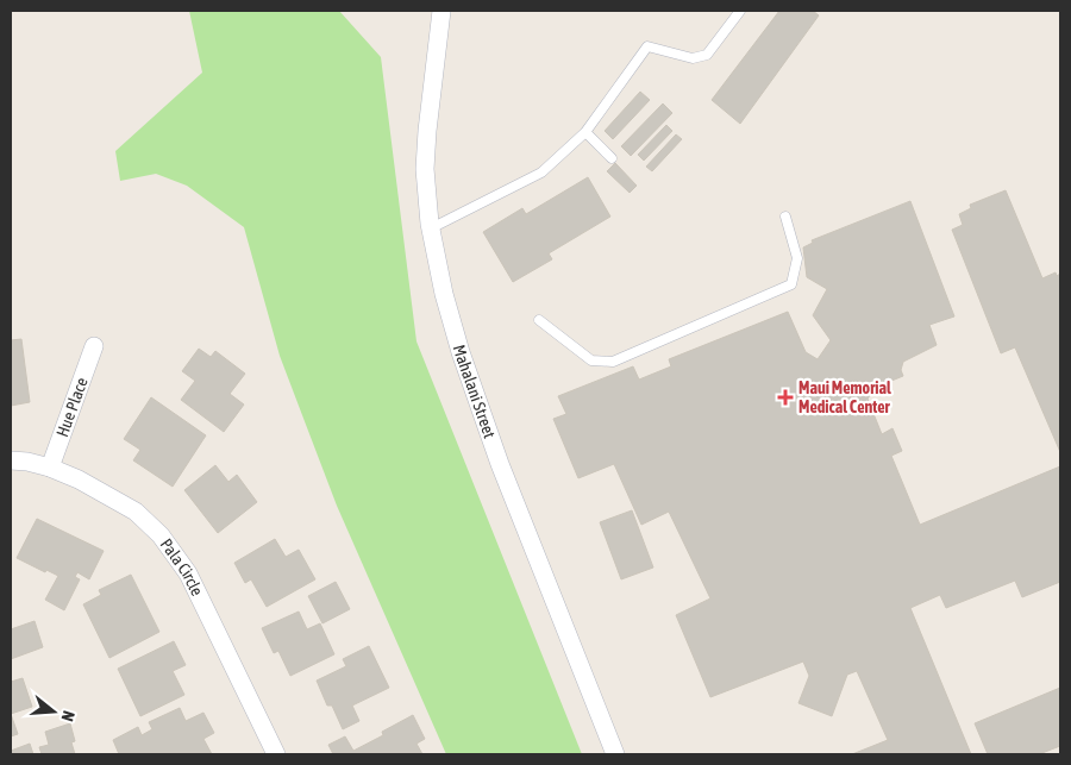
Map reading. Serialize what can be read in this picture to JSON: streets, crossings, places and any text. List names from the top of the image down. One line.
{"streets":{"street":["Mahalani Street","Hue Place","Pala Circle"]},"crossings":[["Hue Place","Pala Circle"]],"places":{"health":["Maui Memorial Medical Center"]},"north":"right"}
